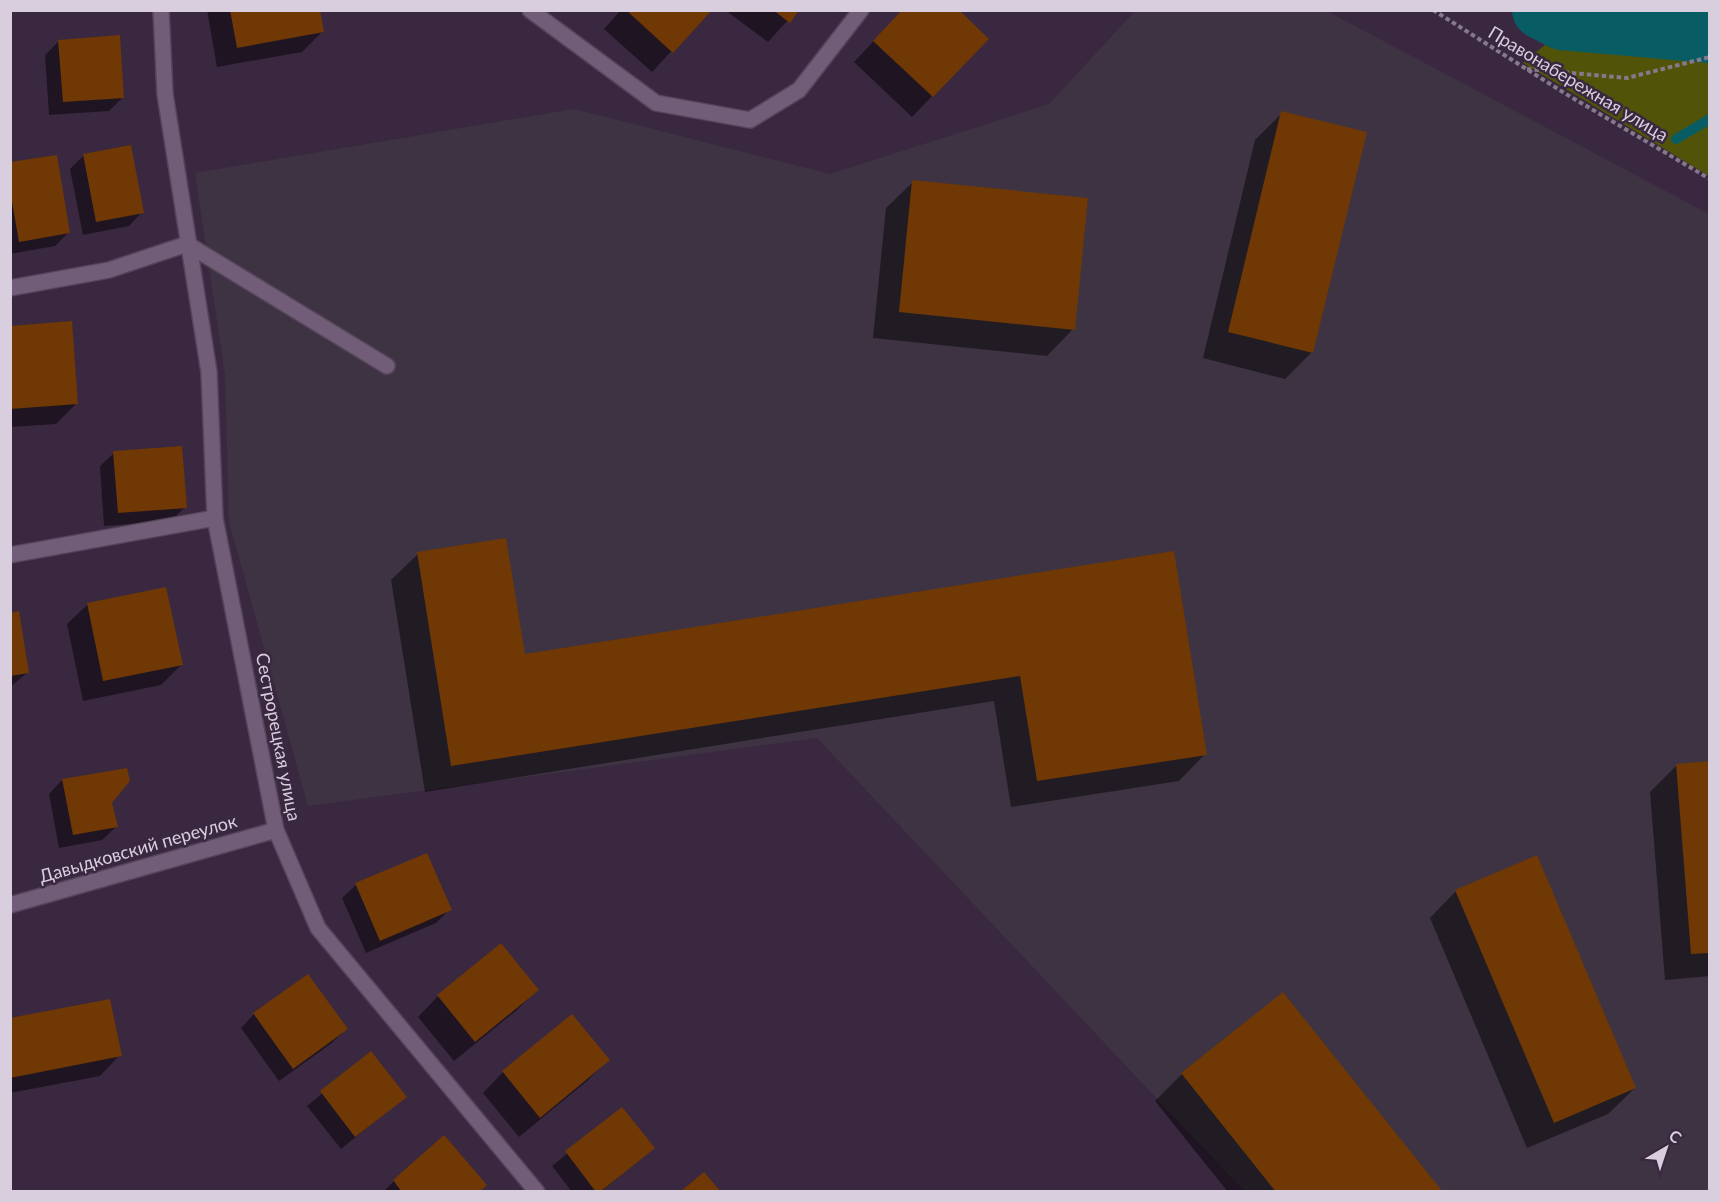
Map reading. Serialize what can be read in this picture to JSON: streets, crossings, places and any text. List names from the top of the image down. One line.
{"streets":{"street":["Сестрорецкая улица","Давыдковский переулок"],"path":["Правонабережная улица"]},"crossings":[["Сестрорецкая улица","Давыдковский переулок"]],"north":"top right"}
